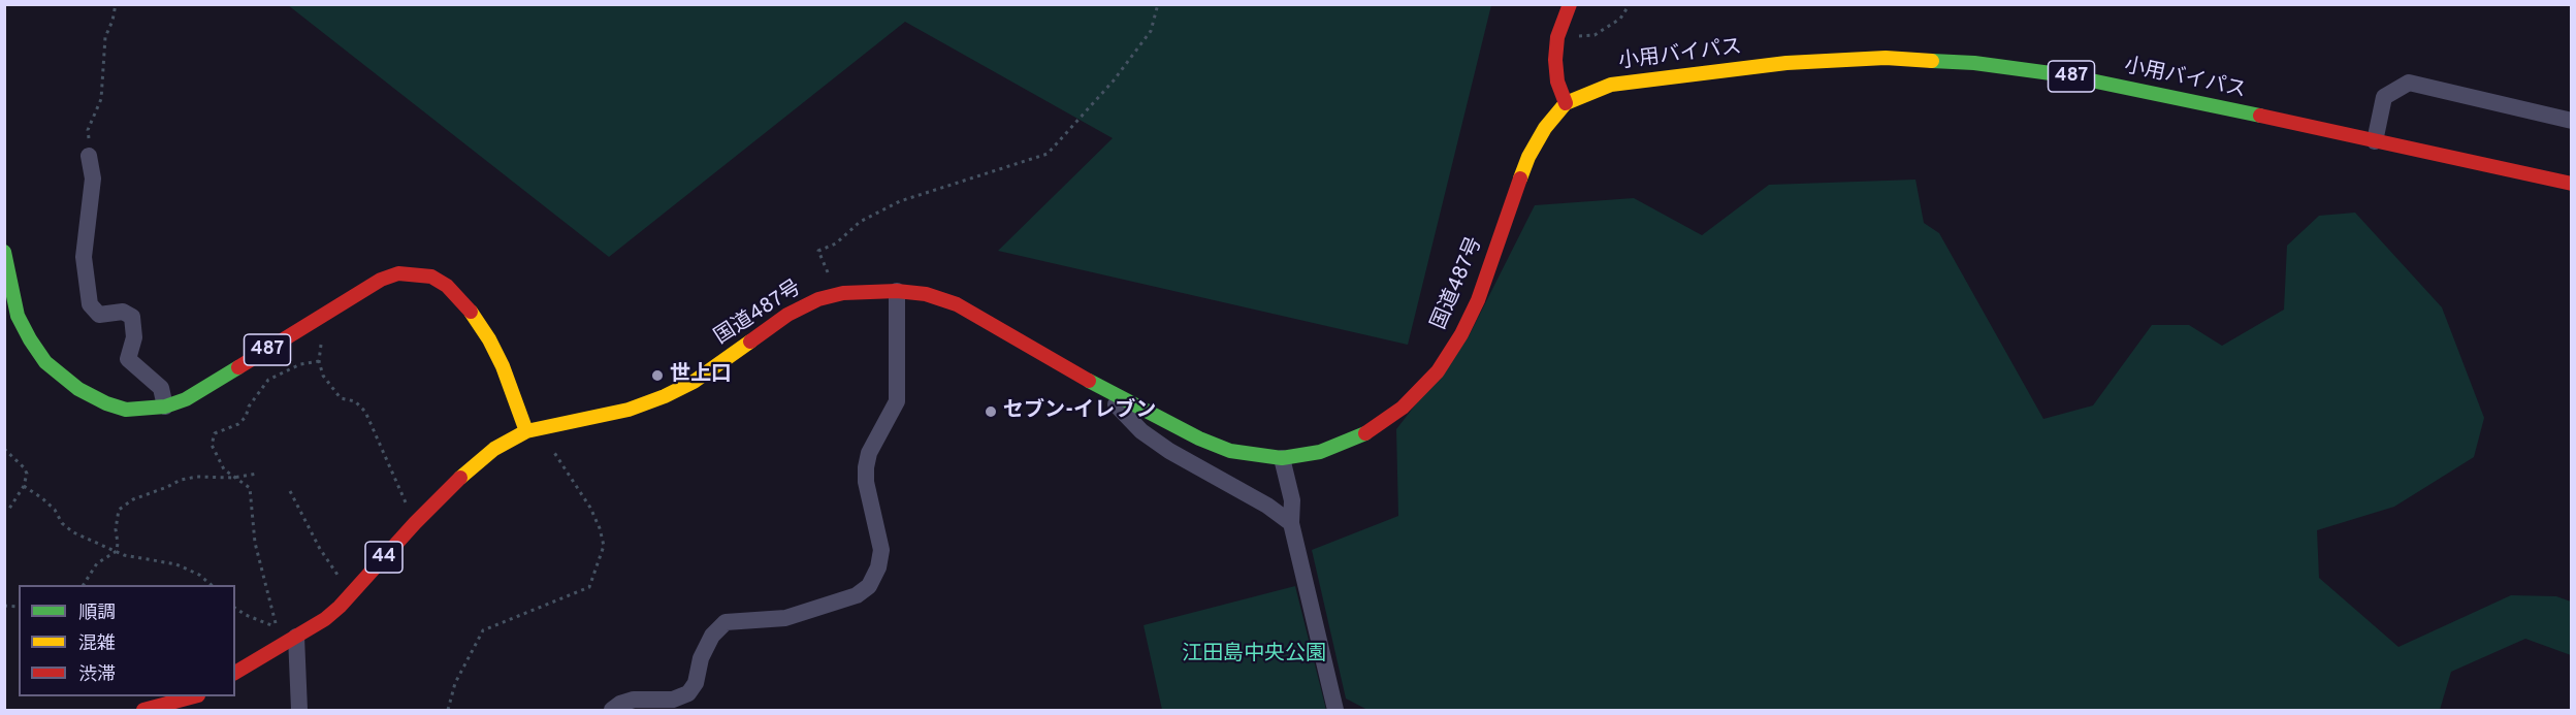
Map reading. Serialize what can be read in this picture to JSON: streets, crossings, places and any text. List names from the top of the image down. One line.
{"streets":{"main road":["小用バイパス","487","国道487号","44"]},"crossings":[["小用バイパス","国道487号"],["487","国道487号"],["487","44"],["国道487号","44"]],"parks":["江田島中央公園"],"places":["世上口","セブン-イレブン"],"legend":["順調","混雑","渋滞"]}
